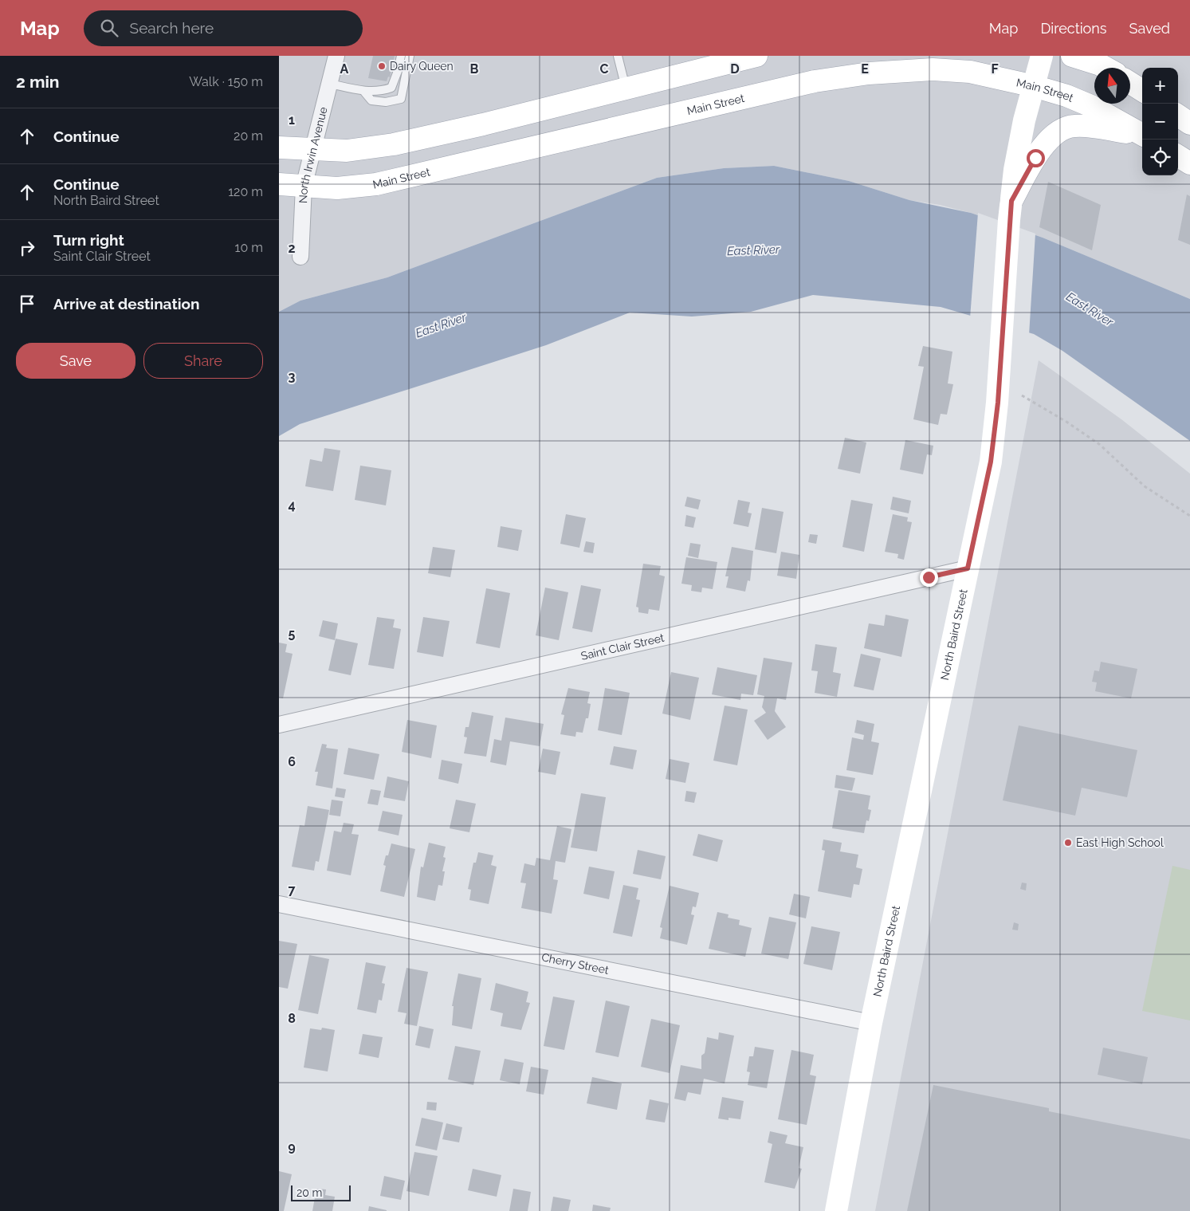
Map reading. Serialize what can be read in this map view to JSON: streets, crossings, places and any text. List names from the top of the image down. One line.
{"streets":{"main road":["Main Street","North Baird Street"],"street":["North Irwin Avenue","Saint Clair Street","Cherry Street"]},"crossings":[["Main Street","North Irwin Avenue"],["Main Street","North Baird Street"],["North Baird Street","Saint Clair Street"],["North Baird Street","Cherry Street"]],"water":["East River"],"places":["Dairy Queen","East High School"],"scale_bar":"20 m","north":"top","page":{"header":"Map","search":"Search here","nav":["Map","Directions","Saved"],"heading":["2 min","Walk · 150 m"],"map_buttons":["+","−"],"list":[["Continue","20 m"],["Continue","North Baird Street","120 m"],["Turn right","Saint Clair Street","10 m"],"Arrive at destination"],"buttons":["Save","Share"],"scale":"20 m"},"grid":{"columns":["A","B","C","D","E","F"],"rows":["1","2","3","4","5","6","7","8","9"]}}
